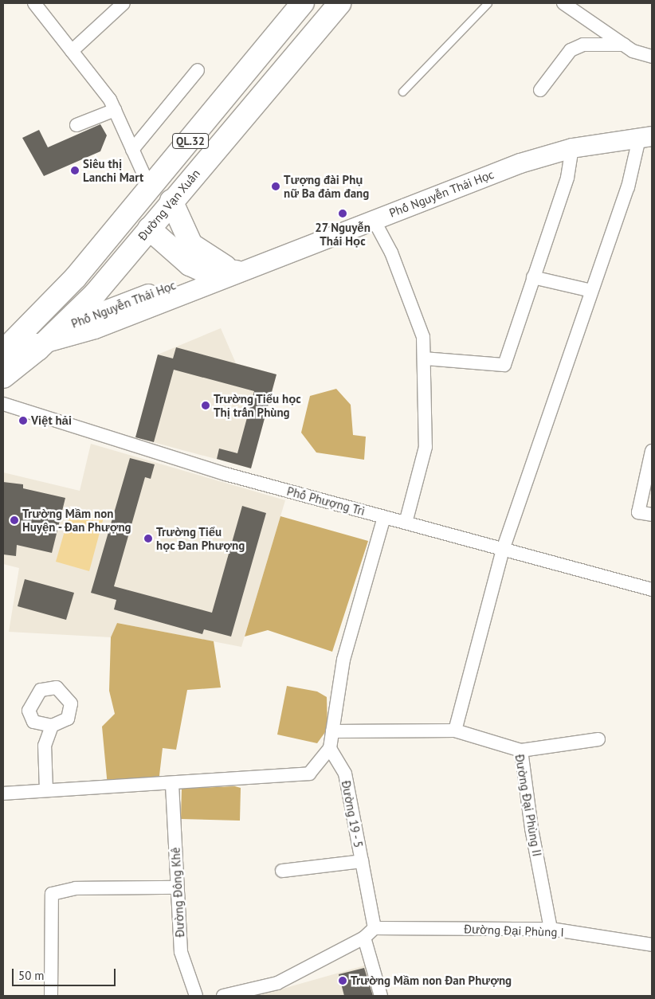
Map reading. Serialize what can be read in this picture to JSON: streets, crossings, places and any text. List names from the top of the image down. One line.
{"streets":{"highway":["QL.32","Đường Vạn Xuân"],"main road":["Phố Nguyễn Thái Học"],"street":["Phố Phượng Trì","Đường Đại Phùng II","Đường 19 - 5","Đường Đông Khê","Đường Đại Phùng I"]},"crossings":[["Phố Nguyễn Thái Học","Đường Vạn Xuân"],["Đường Đại Phùng II","Đường Đại Phùng I"],["Đường 19 - 5","Đường Đại Phùng I"]],"places":["Siêu thị Lanchi Mart","Tượng đài Phụ nữ Ba đảm đang","27 Nguyễn Thái Học","Trường Tiểu học Thị trấn Phùng","Việt hải","Trường Mầm non Huyện - Đan Phượng","Trường Tiểu học Đan Phượng","Trường Mầm non Đan Phượng"],"scale_bar":"50 m"}
